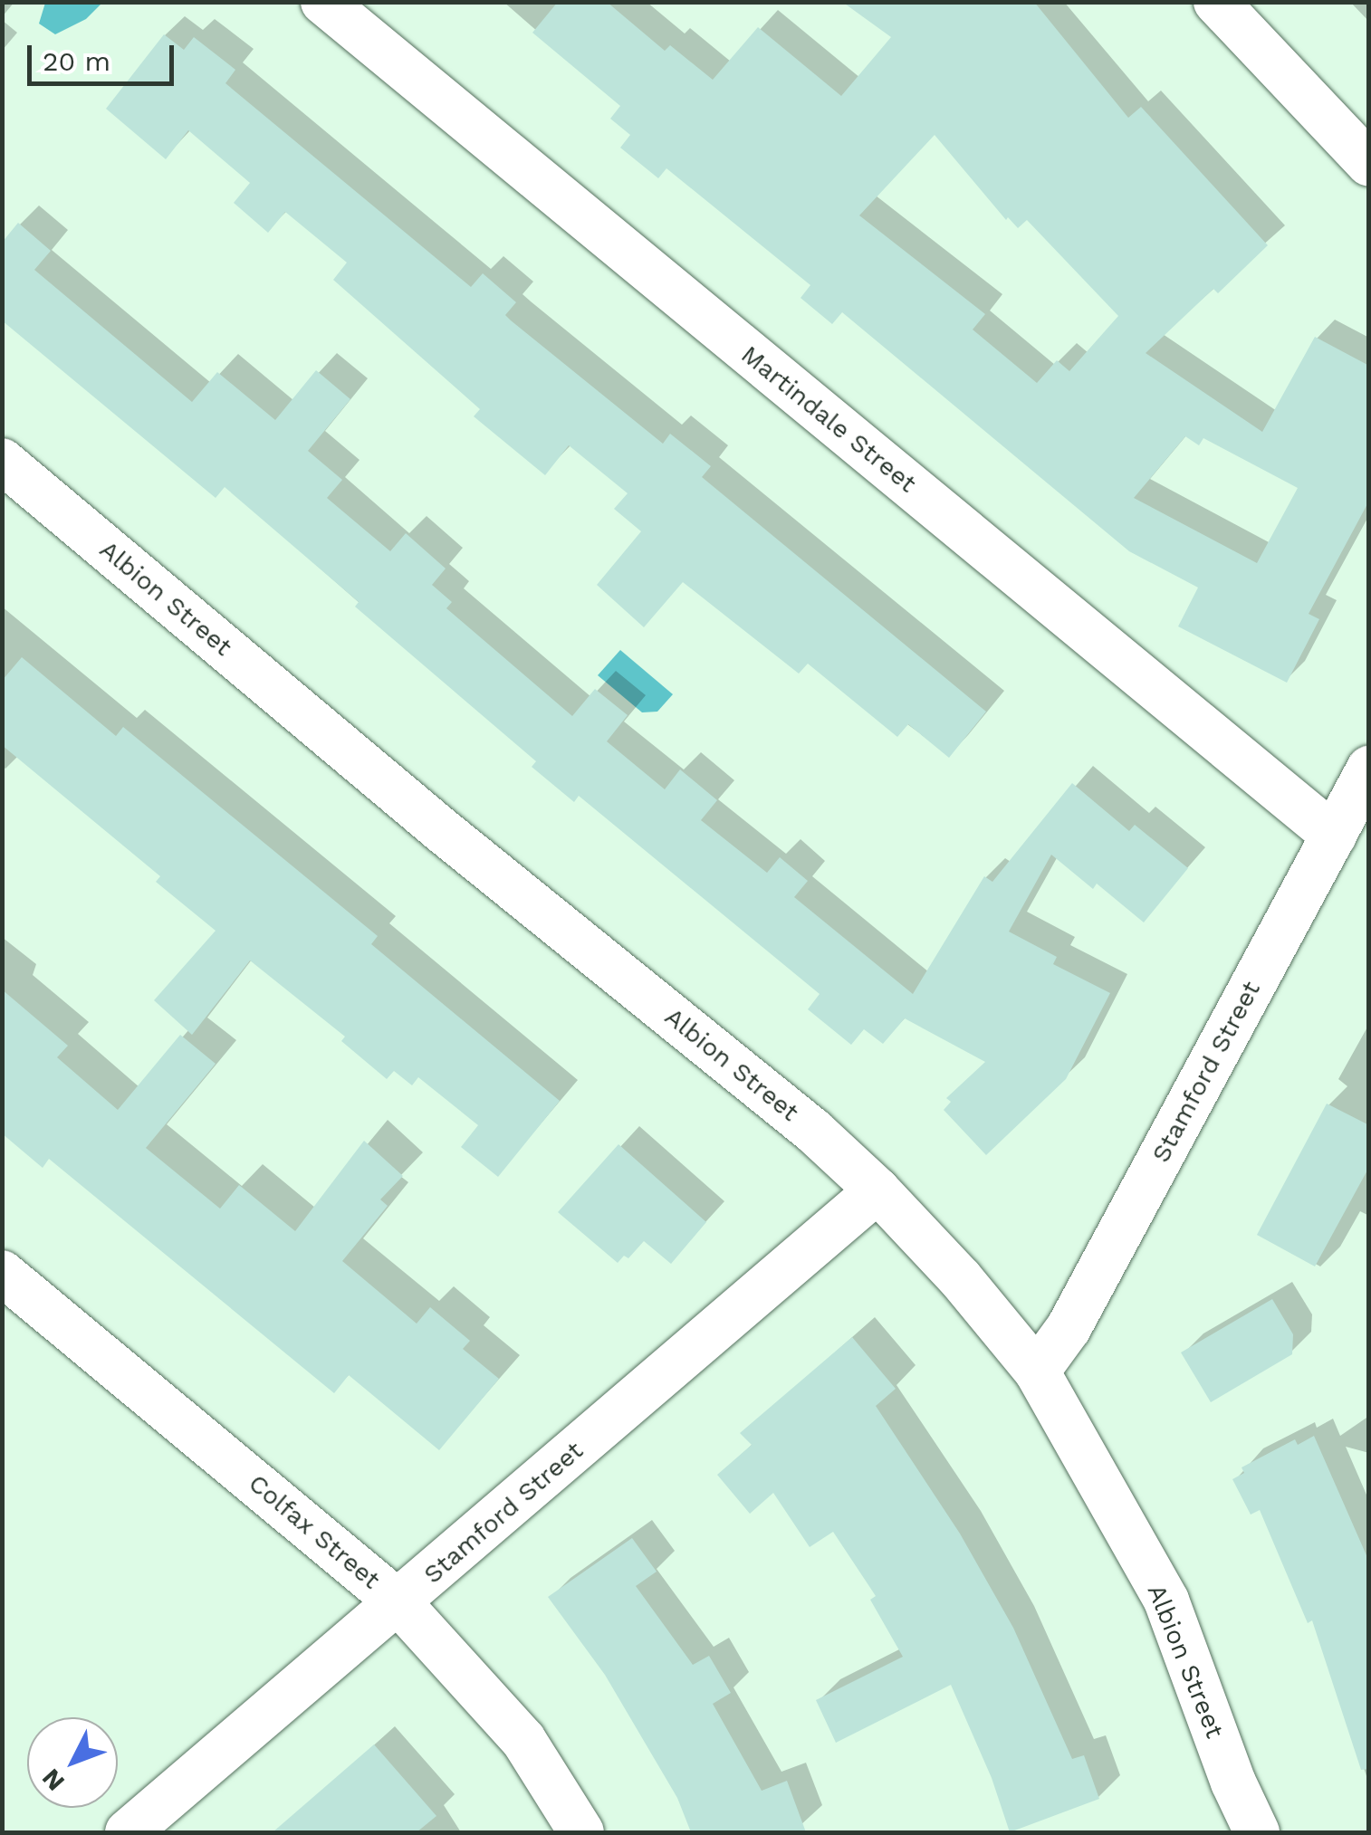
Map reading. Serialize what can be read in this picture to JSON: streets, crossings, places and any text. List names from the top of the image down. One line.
{"streets":{"street":["Martindale Street","Albion Street","Stamford Street","Colfax Street"]},"crossings":[["Martindale Street","Stamford Street"],["Albion Street","Stamford Street"],["Stamford Street","Colfax Street"]],"scale_bar":"20 m","north":"bottom left"}
